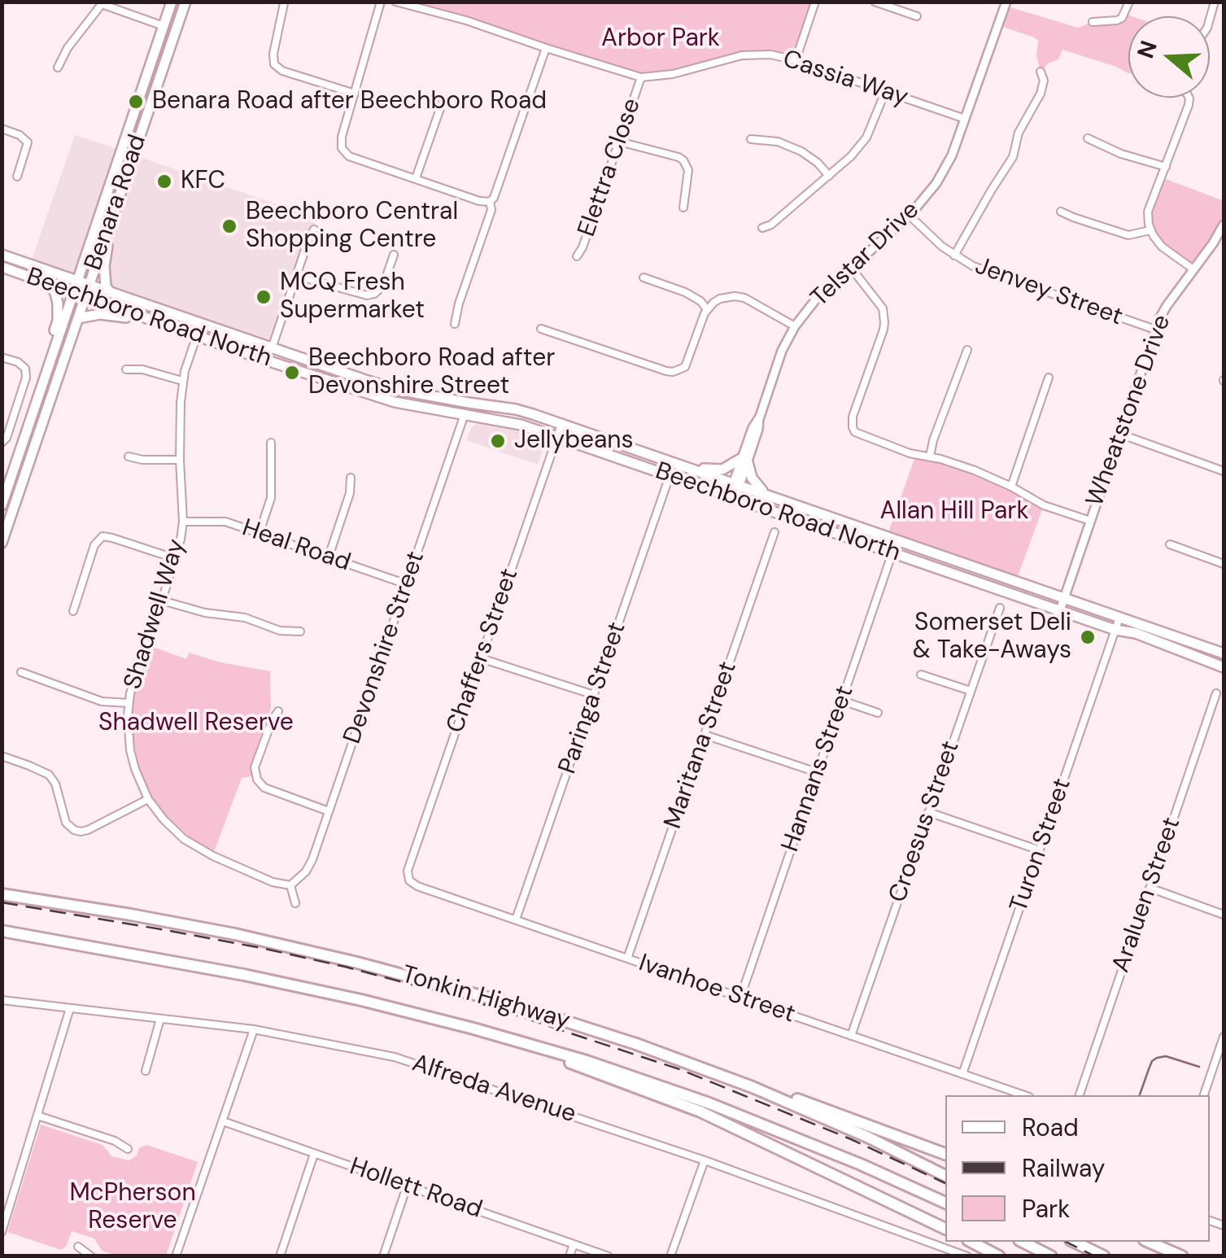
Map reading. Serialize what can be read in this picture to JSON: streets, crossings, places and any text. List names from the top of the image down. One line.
{"streets":{"highway":["Tonkin Highway"],"main road":["Benara Road","Beechboro Road North"],"street":["Cassia Way","Elettra Close","Telstar Drive","Jenvey Street","Wheatstone Drive","Heal Road","Shadwell Way","Devonshire Street","Chaffers Street","Paringa Street","Maritana Street","Hannans Street","Croesus Street","Turon Street","Araluen Street","Ivanhoe Street","Alfreda Avenue","Hollett Road"]},"crossings":[["Cassia Way","Elettra Close"],["Cassia Way","Telstar Drive"],["Benara Road","Beechboro Road North"],["Telstar Drive","Jenvey Street"],["Telstar Drive","Beechboro Road North"],["Jenvey Street","Wheatstone Drive"],["Beechboro Road North","Wheatstone Drive"],["Beechboro Road North","Shadwell Way"],["Beechboro Road North","Devonshire Street"],["Beechboro Road North","Chaffers Street"],["Beechboro Road North","Paringa Street"],["Beechboro Road North","Hannans Street"],["Beechboro Road North","Turon Street"],["Heal Road","Shadwell Way"],["Heal Road","Devonshire Street"],["Shadwell Way","Devonshire Street"],["Chaffers Street","Ivanhoe Street"],["Paringa Street","Ivanhoe Street"],["Maritana Street","Ivanhoe Street"],["Hannans Street","Ivanhoe Street"],["Croesus Street","Ivanhoe Street"],["Turon Street","Ivanhoe Street"]],"parks":["Arbor Park","Allan Hill Park","Shadwell Reserve","McPherson Reserve"],"places":["Benara Road after Beechboro Road","KFC","Beechboro Central Shopping Centre","MCQ Fresh Supermarket","Beechboro Road after Devonshire Street","Jellybeans","Somerset Deli & Take-Aways"],"legend":["Road","Railway","Park"],"north":"left"}
